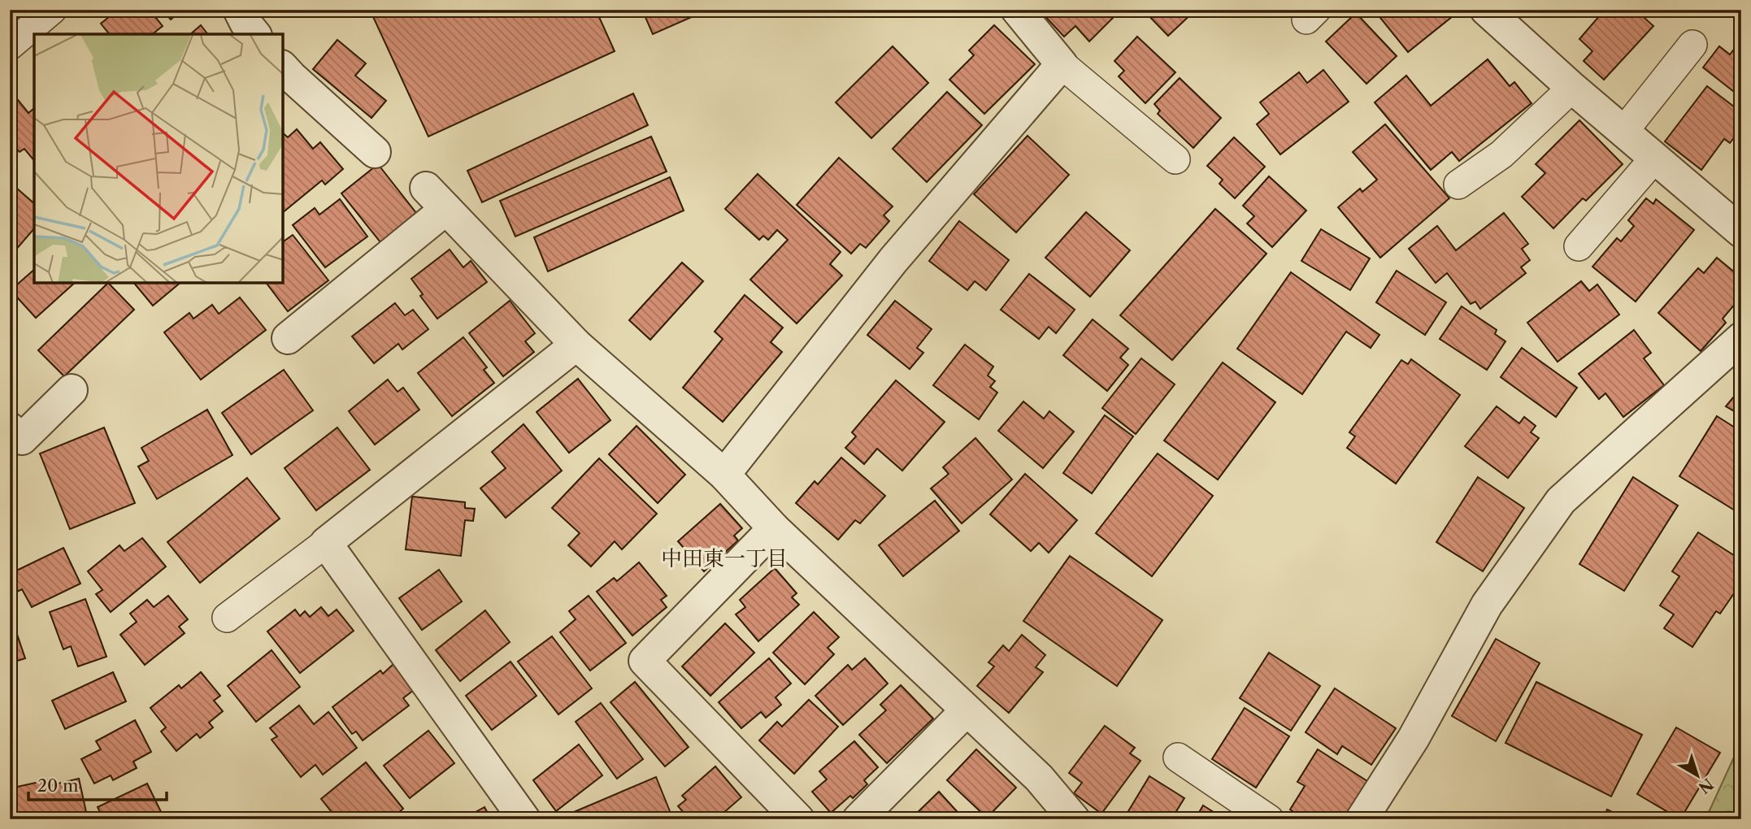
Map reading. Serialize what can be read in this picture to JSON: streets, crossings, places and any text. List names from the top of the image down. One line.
{"districts":["中田東一丁目"],"scale_bar":"20 m","north":"bottom right"}
